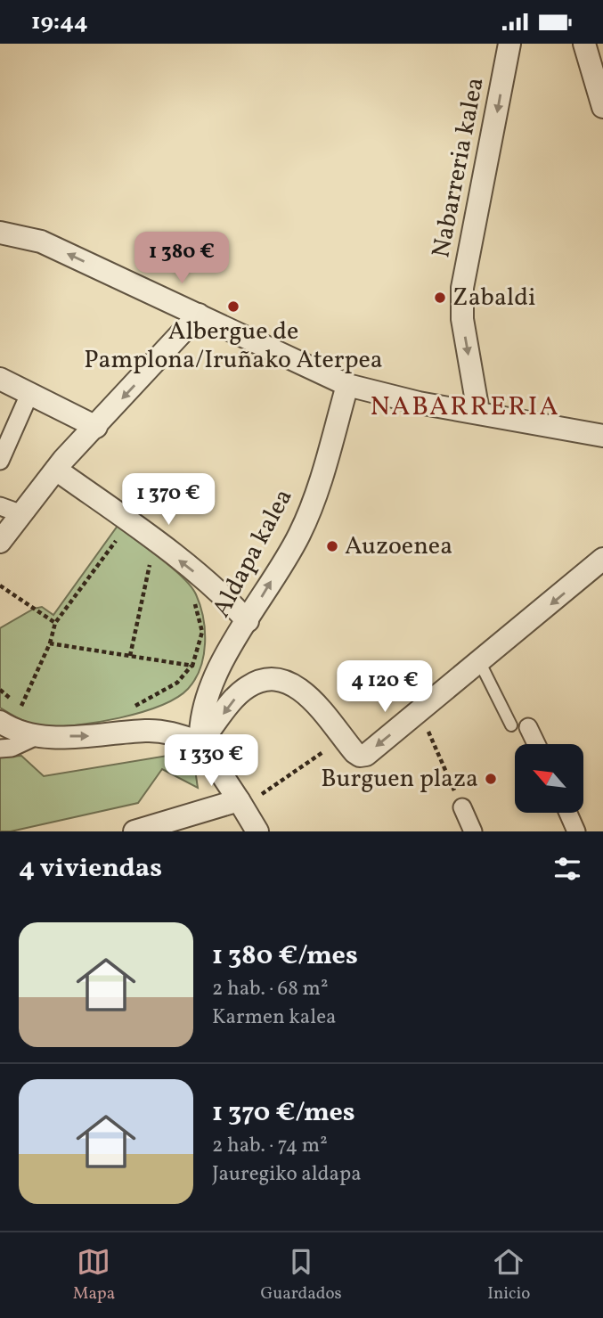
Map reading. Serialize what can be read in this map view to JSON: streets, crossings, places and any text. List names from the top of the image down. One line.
{"streets":{"street":["Nabarreria kalea","Aldapa kalea"]},"one_way":["Nabarreria kalea","Aldapa kalea"],"districts":["NABARRERIA"],"places":["Zabaldi","Albergue de Pamplona/Iruñako Aterpea","Auzoenea","Burguen plaza"],"north":"top left","page":{"status":"19:44","price":["1 380 €","1 370 €","4 120 €","1 330 €"],"heading":"4 viviendas","list":[{"name":"1 380 €/mes","note":"2 hab. · 68 m² · Karmen kalea"},{"name":"1 370 €/mes","note":"2 hab. · 74 m² · Jauregiko aldapa"}],"tabs":["Mapa","Guardados","Inicio"]}}
